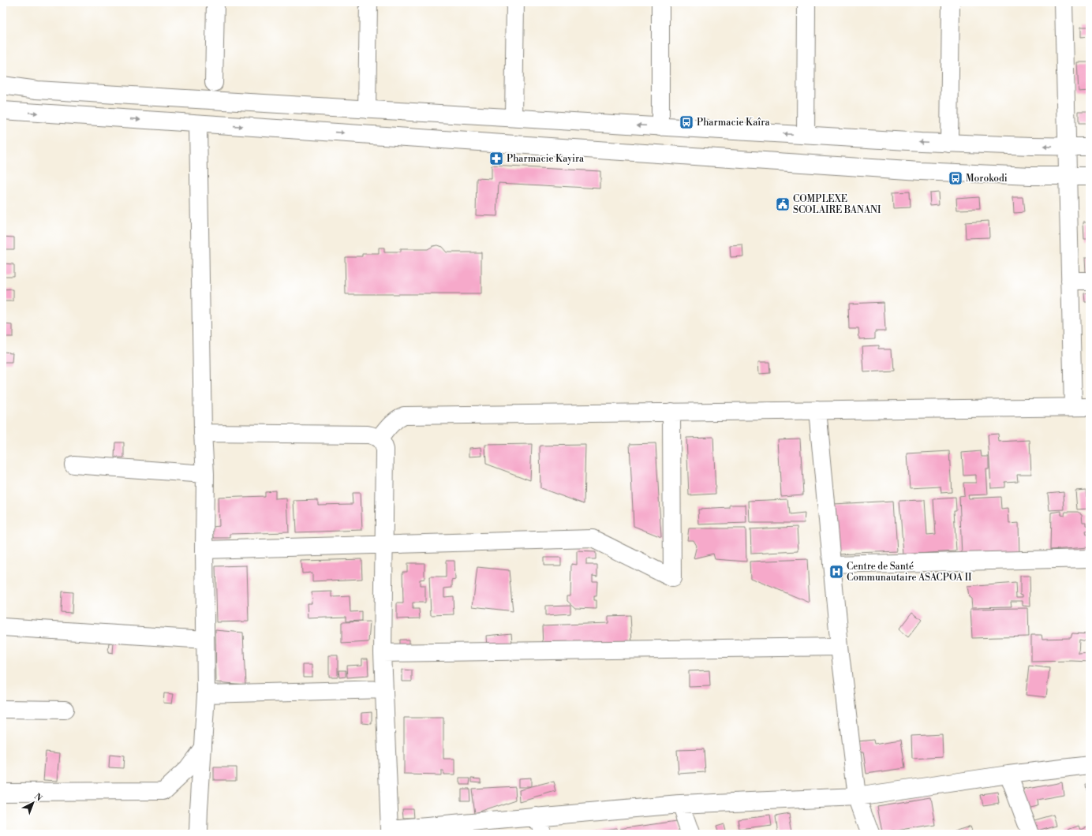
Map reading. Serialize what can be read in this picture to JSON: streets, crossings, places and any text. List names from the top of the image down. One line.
{"places":{"bus stop":["Pharmacie Kaîra","Morokodi"],"pharmacy":["Pharmacie Kayira"],"public building":["COMPLEXE SCOLAIRE BANANI"],"hospital":["Centre de Santé Communautaire ASACPOA II"]},"north":"top right"}
